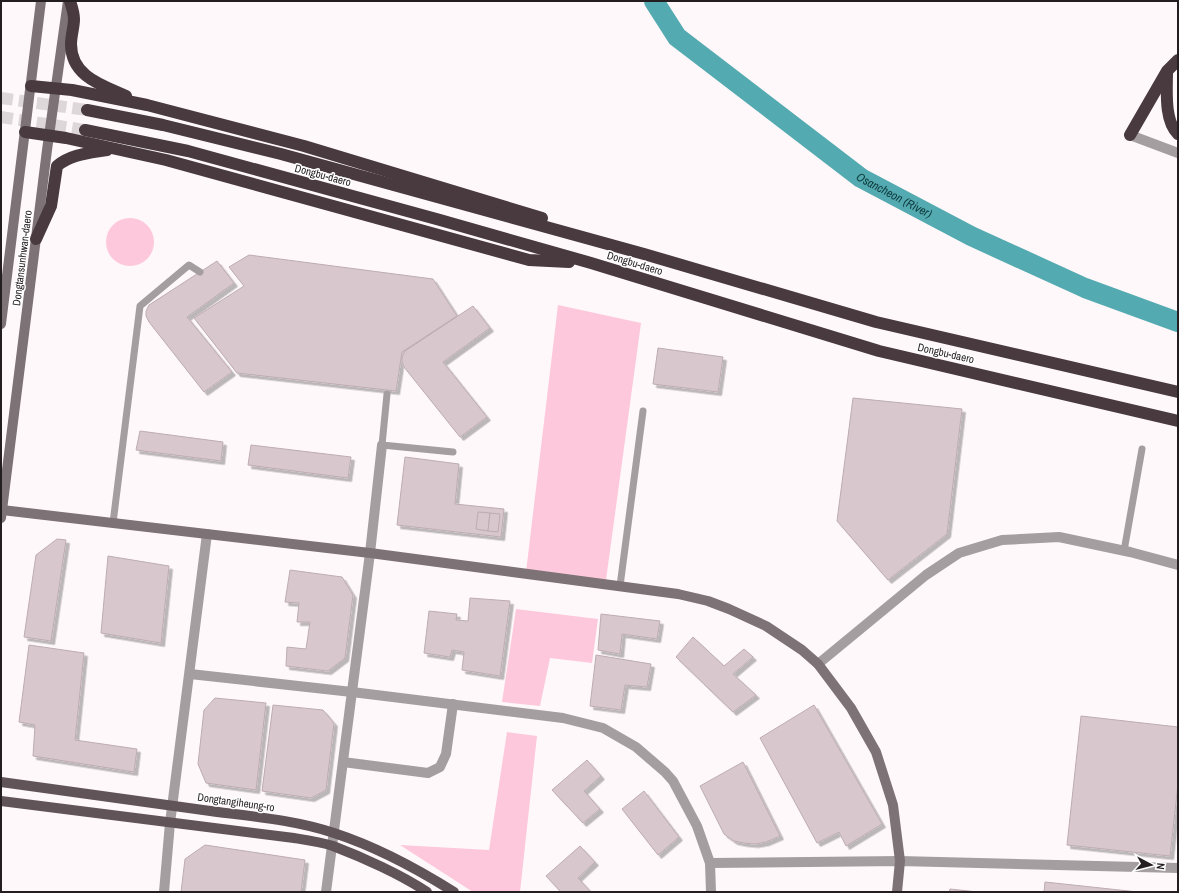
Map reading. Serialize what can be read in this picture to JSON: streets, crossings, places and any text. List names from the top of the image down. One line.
{"streets":{"highway":["Dongbu-daero"],"main road":["Dongtangiheung-ro"],"street":["Dongtansunhwan-daero"]},"water":["Osancheon (River)"],"north":"right"}
